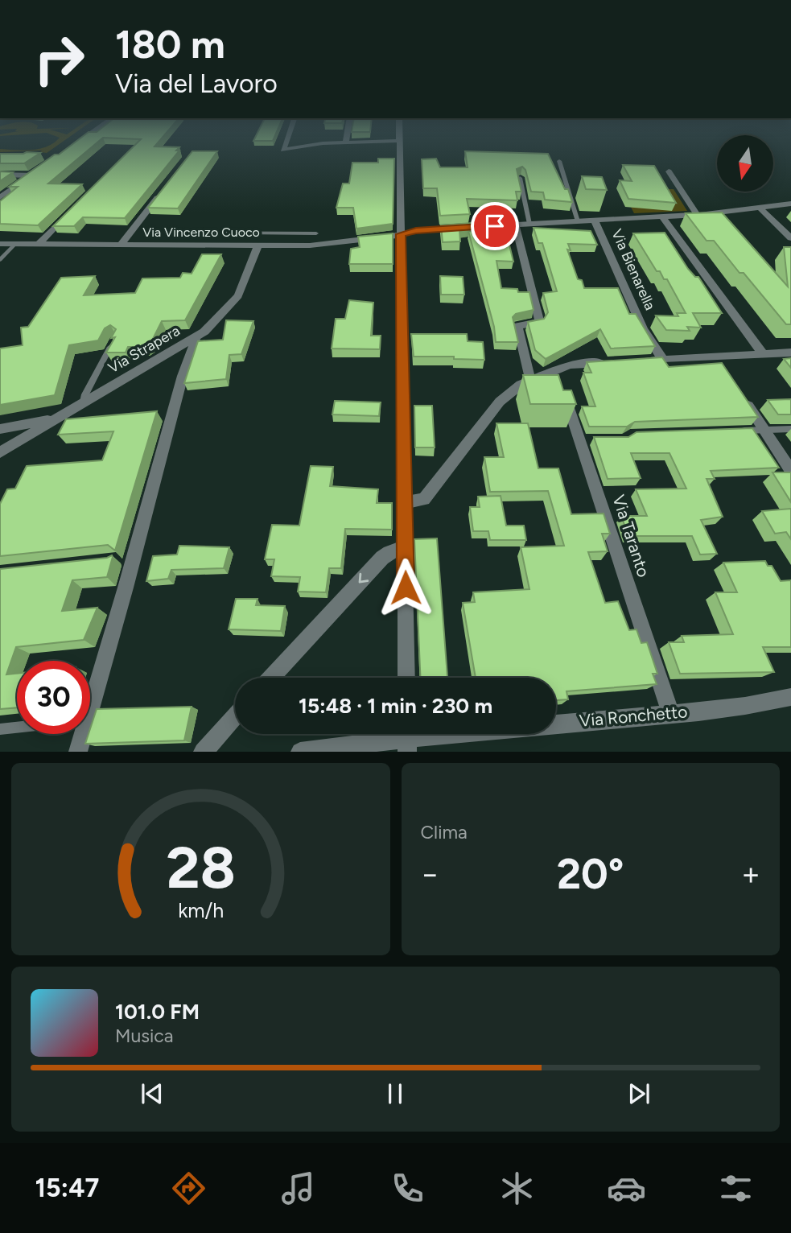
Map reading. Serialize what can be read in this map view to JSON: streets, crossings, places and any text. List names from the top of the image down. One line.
{"streets":{"street":["Via Vincenzo Cuoco","Via Bienarella","Via Strapera","Via Taranto","Via Ronchetto"]},"crossings":[["Via Vincenzo Cuoco","Via Bienarella"],["Via Vincenzo Cuoco","Via Strapera"],["Via Taranto","Via Ronchetto"]],"north":"bottom","page":{"turn":["180 m","Via del Lavoro"],"limit":"30","trip":"15:48 · 1 min · 230 m","tile":"Clima","heat":["−","20°","+"],"song":["101.0 FM","Musica"],"tabs":"15:47","gauge":["28","km/h"]}}
